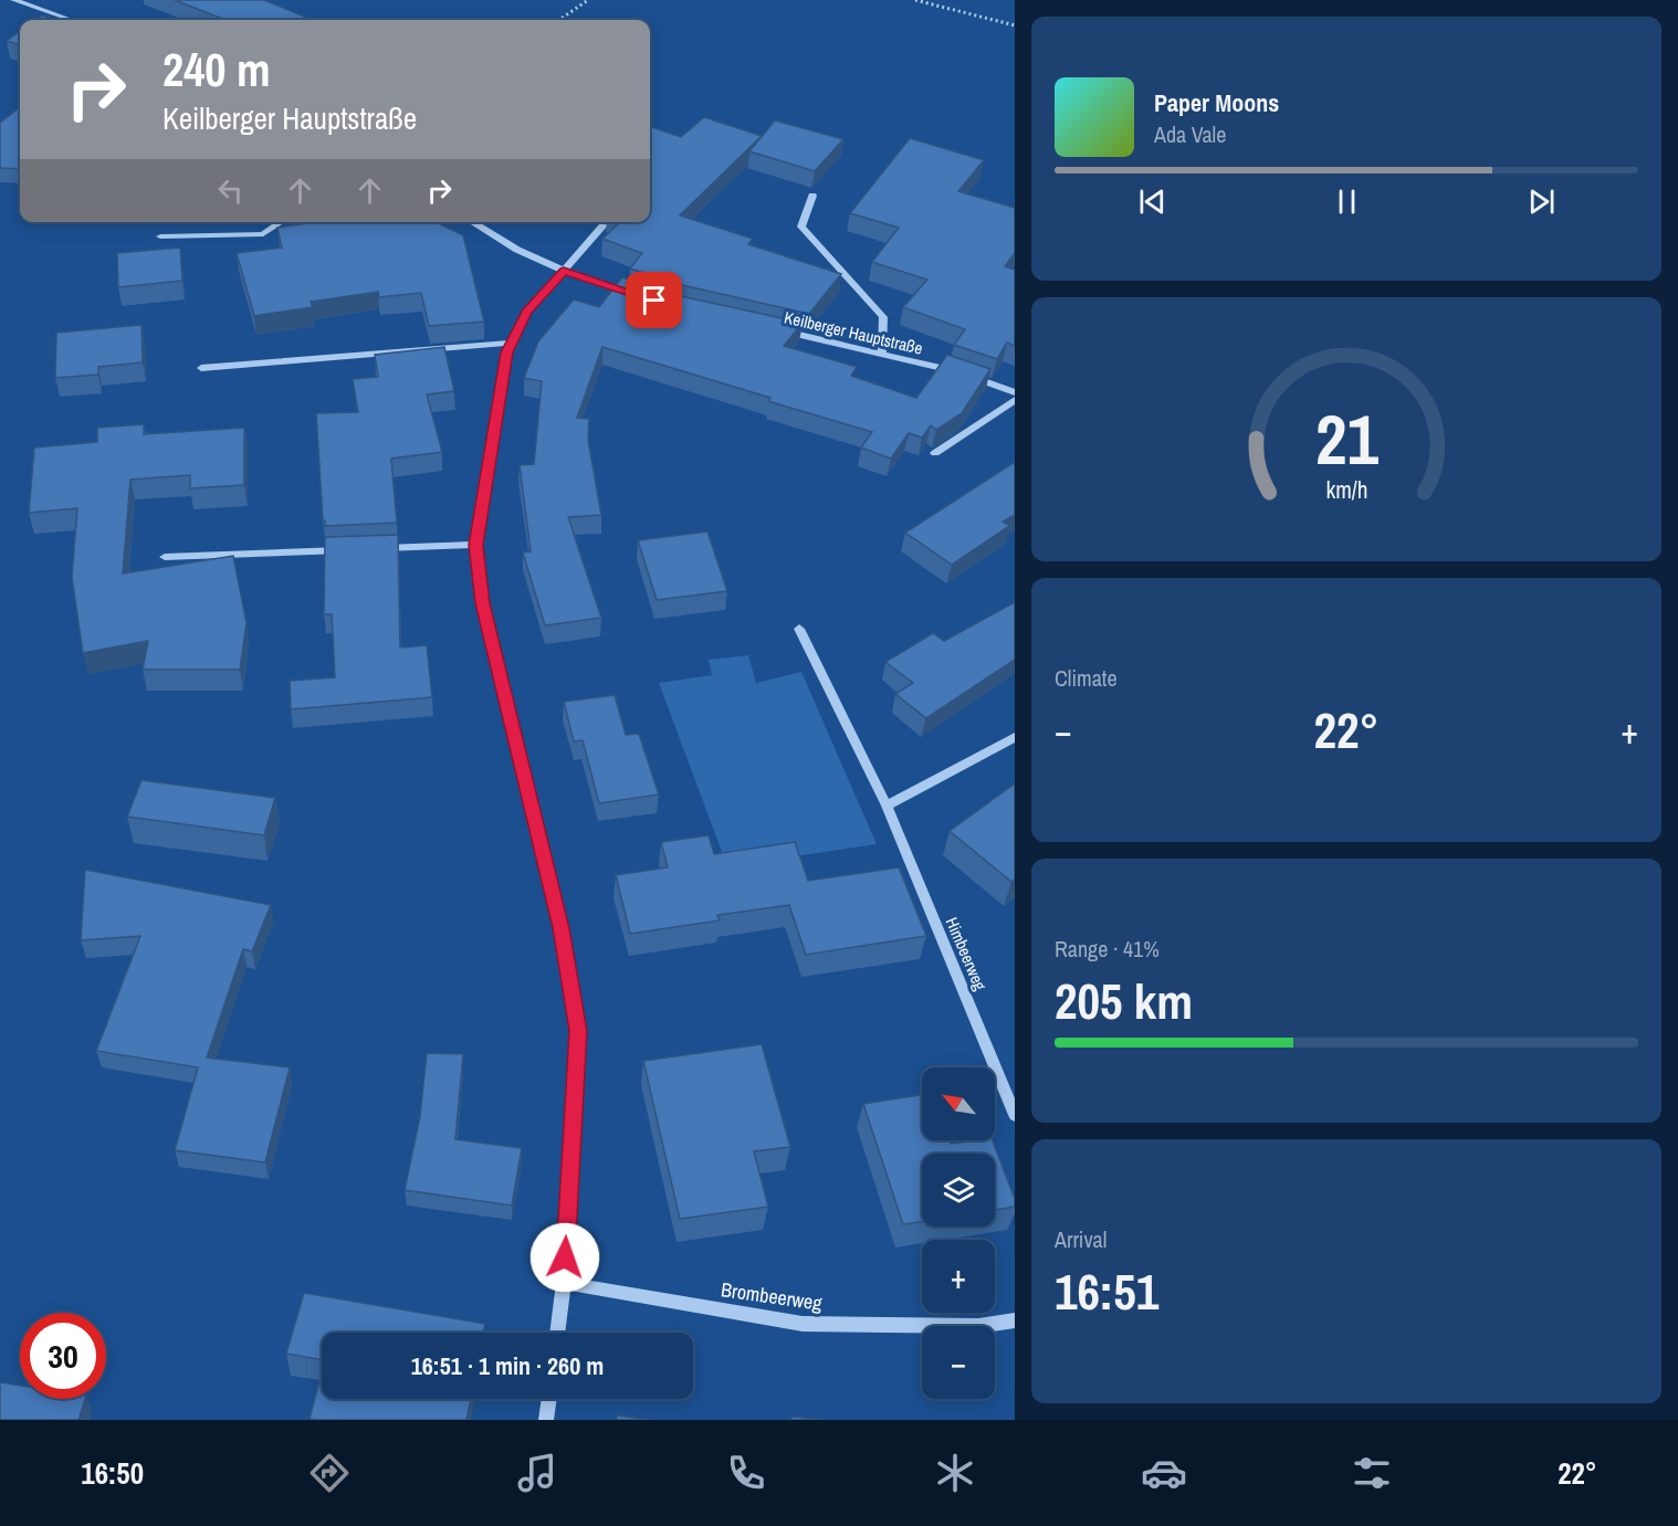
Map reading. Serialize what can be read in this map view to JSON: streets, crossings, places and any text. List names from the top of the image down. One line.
{"streets":{"street":["Keilberger Hauptstraße","Himbeerweg","Brombeerweg"]},"north":"top left","page":{"turn":["240 m","Keilberger Hauptstraße"],"song":["Paper Moons","Ada Vale"],"tile":["Climate",["Range · 41%","205 km"],["Arrival","16:51"]],"heat":["−","22°","+"],"map_buttons":["+","−"],"limit":"30","trip":"16:51 · 1 min · 260 m","tabs":["16:50","22°"],"gauge":["21","km/h"]}}
